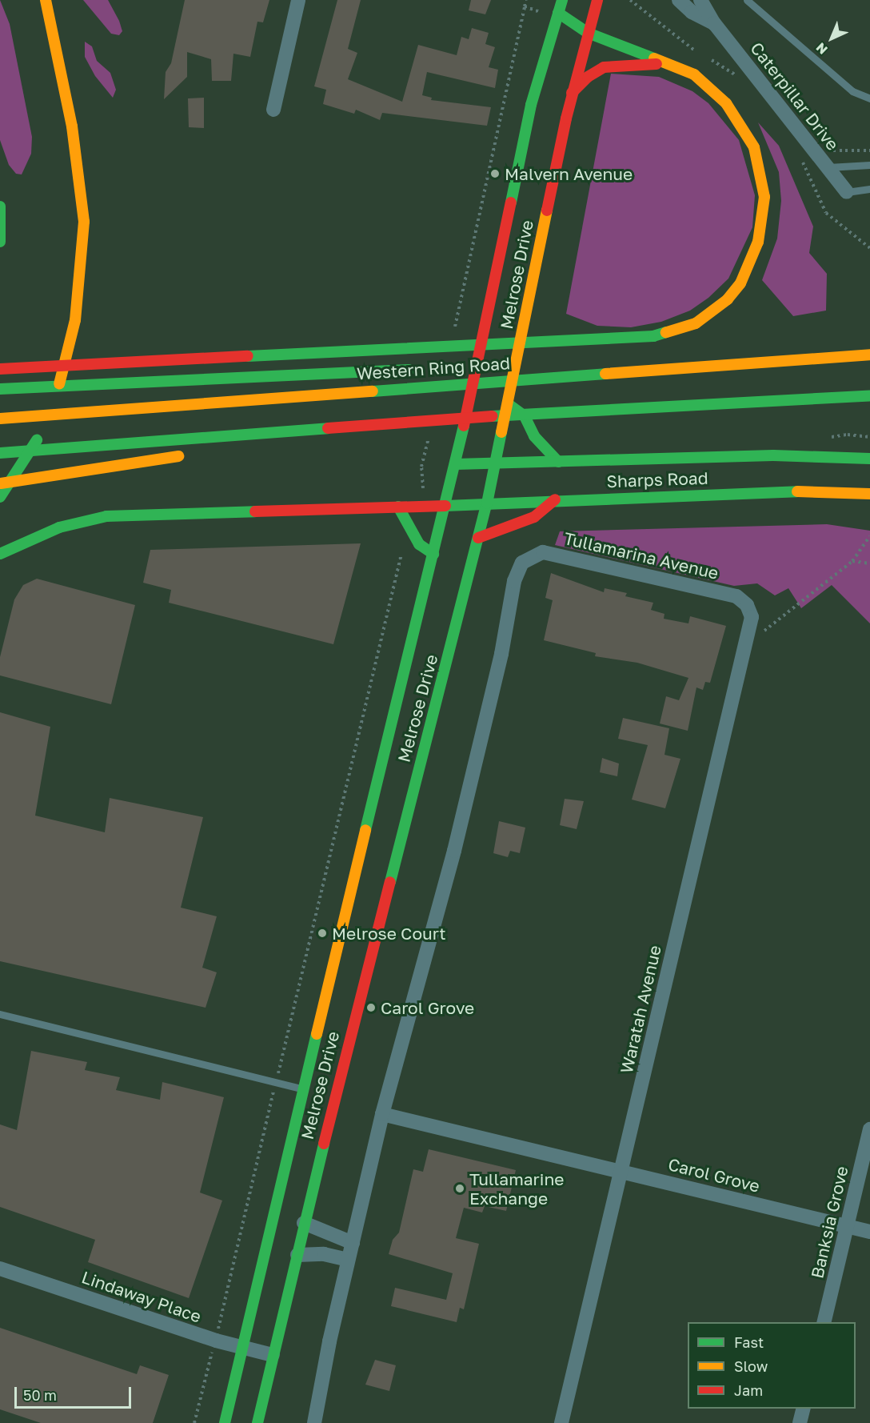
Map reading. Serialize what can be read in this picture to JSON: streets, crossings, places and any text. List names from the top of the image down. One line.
{"streets":{"main road":["Melrose Drive","Western Ring Road","Sharps Road"],"street":["Caterpillar Drive","Tullamarina Avenue","Waratah Avenue","Carol Grove","Banksia Grove","Lindaway Place"]},"crossings":[["Melrose Drive","Sharps Road"],["Melrose Drive","Lindaway Place"],["Tullamarina Avenue","Waratah Avenue"],["Tullamarina Avenue","Carol Grove"],["Waratah Avenue","Carol Grove"],["Carol Grove","Banksia Grove"]],"places":["Malvern Avenue","Melrose Court","Carol Grove","Tullamarine Exchange"],"legend":["Fast","Slow","Jam"],"scale_bar":"50 m","north":"bottom left"}
